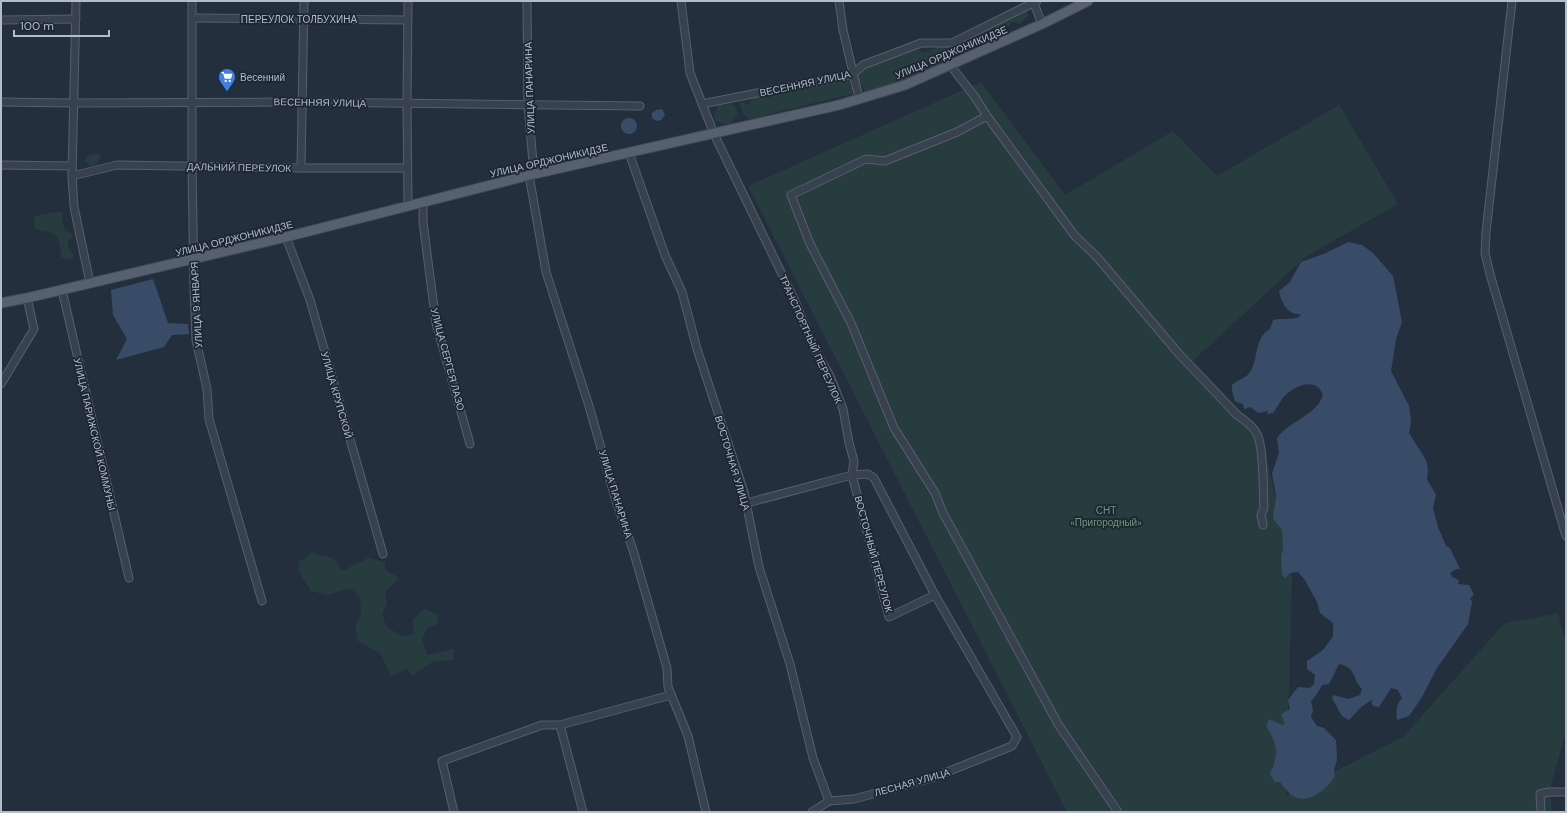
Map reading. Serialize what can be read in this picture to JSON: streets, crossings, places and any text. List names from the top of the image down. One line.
{"streets":{"main road":["УЛИЦА ОРДЖОНИКИДЗЕ"],"street":["ПЕРЕУЛОК ТОЛБУХИНА","ВЕСЕННЯЯ УЛИЦА","УЛИЦА ПАНАРИНА","ДАЛЬНИЙ ПЕРЕУЛОК","УЛИЦА 9 ЯНВАРЯ","ТРАНСПОРТНЫЙ ПЕРЕУЛОК","УЛИЦА СЕРГЕЯ ЛАЗО","УЛИЦА КРУПСКОЙ","УЛИЦА ПАРИЖСКОЙ КОММУНЫ","ВОСТОЧНАЯ УЛИЦА","ВОСТОЧНЫЙ ПЕРЕУЛОК","ЛЕСНАЯ УЛИЦА"]},"crossings":[["ПЕРЕУЛОК ТОЛБУХИНА","УЛИЦА 9 ЯНВАРЯ"],["УЛИЦА ОРДЖОНИКИДЗЕ","УЛИЦА ПАНАРИНА"],["УЛИЦА ОРДЖОНИКИДЗЕ","УЛИЦА 9 ЯНВАРЯ"],["УЛИЦА ОРДЖОНИКИДЗЕ","ТРАНСПОРТНЫЙ ПЕРЕУЛОК"],["УЛИЦА ОРДЖОНИКИДЗЕ","УЛИЦА СЕРГЕЯ ЛАЗО"],["УЛИЦА ОРДЖОНИКИДЗЕ","УЛИЦА КРУПСКОЙ"],["УЛИЦА ОРДЖОНИКИДЗЕ","УЛИЦА ПАРИЖСКОЙ КОММУНЫ"],["УЛИЦА ОРДЖОНИКИДЗЕ","ВОСТОЧНАЯ УЛИЦА"],["ВЕСЕННЯЯ УЛИЦА","УЛИЦА ПАНАРИНА"],["ВЕСЕННЯЯ УЛИЦА","УЛИЦА 9 ЯНВАРЯ"],["ДАЛЬНИЙ ПЕРЕУЛОК","УЛИЦА 9 ЯНВАРЯ"],["ТРАНСПОРТНЫЙ ПЕРЕУЛОК","ВОСТОЧНЫЙ ПЕРЕУЛОК"],["ВОСТОЧНАЯ УЛИЦА","ЛЕСНАЯ УЛИЦА"],["ВОСТОЧНЫЙ ПЕРЕУЛОК","ЛЕСНАЯ УЛИЦА"]],"parks":["СНТ «Пригородный»"],"places":{"supermarket":["Весенний"]},"scale_bar":"100 m"}
